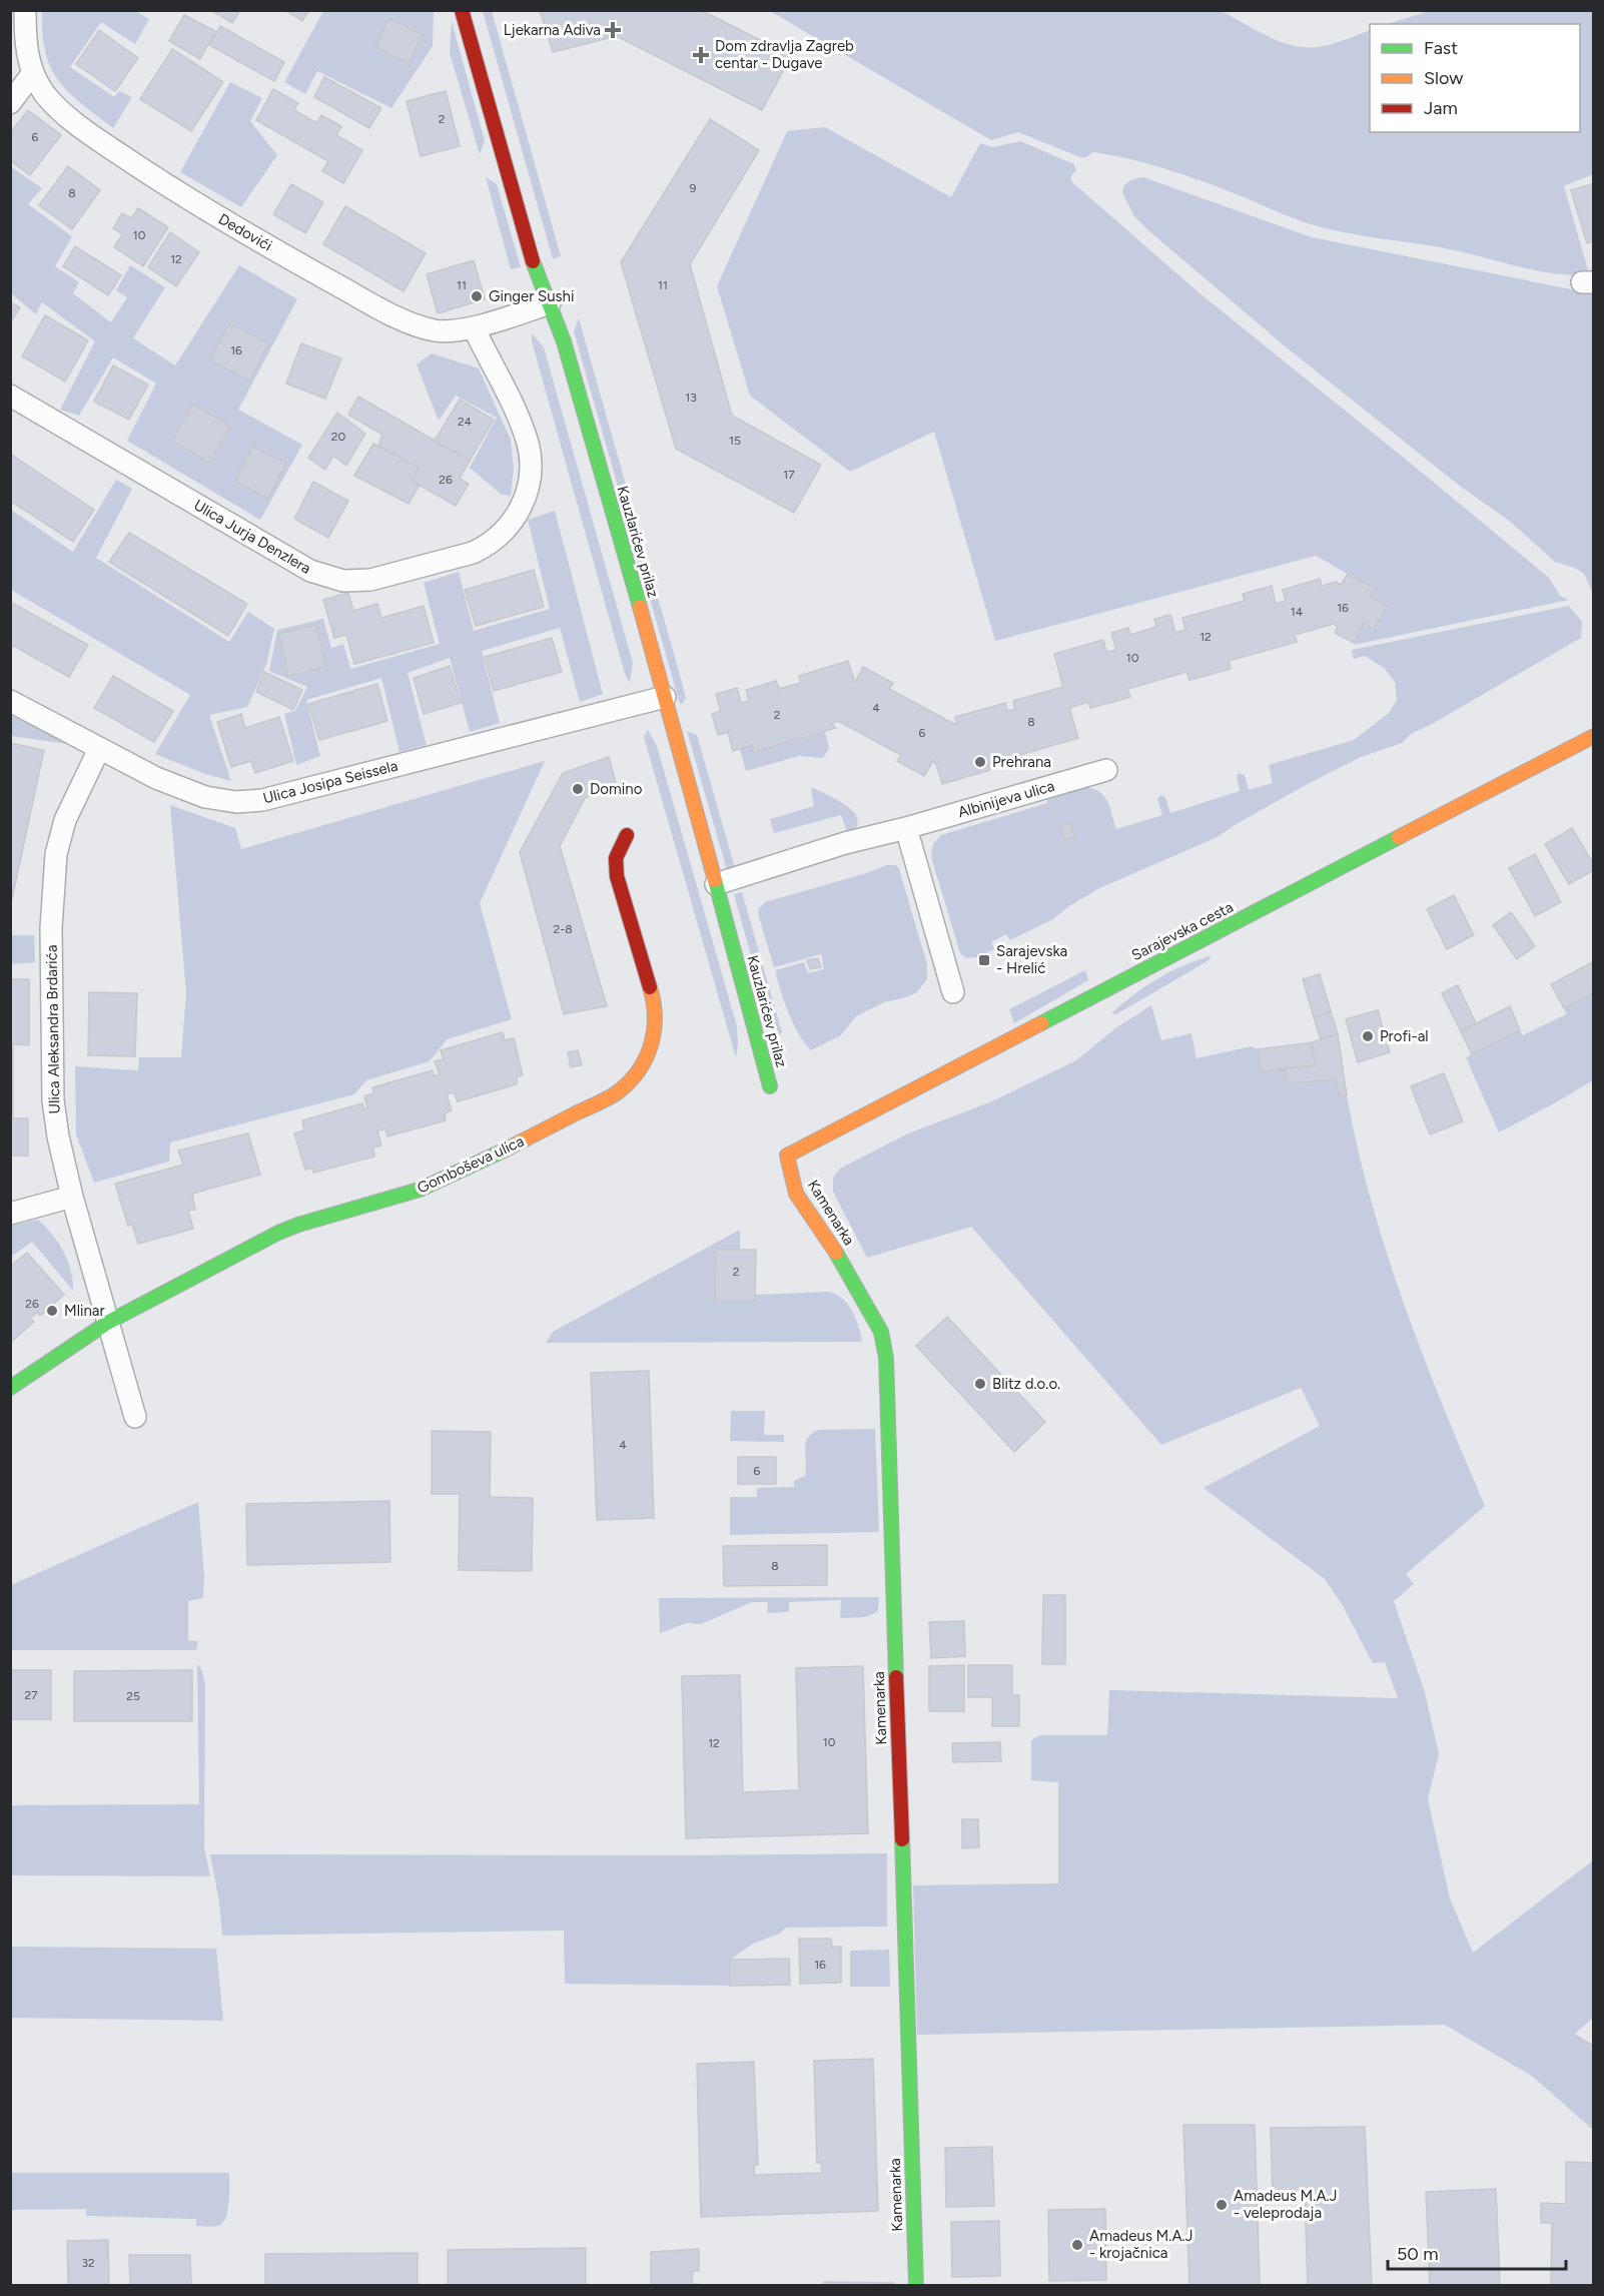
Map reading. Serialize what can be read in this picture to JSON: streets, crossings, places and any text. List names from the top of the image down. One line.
{"streets":{"street":["Dedovići","Ulica Jurja Denzlera","Kauzlarićev prilaz","Ulica Josipa Seissela","Albinijeva ulica","Sarajevska cesta","Ulica Aleksandra Brdarića","Gomboševa ulica","Kamenarka"]},"crossings":[["Dedovići","Ulica Jurja Denzlera"],["Dedovići","Kauzlarićev prilaz"],["Kauzlarićev prilaz","Ulica Josipa Seissela"],["Kauzlarićev prilaz","Albinijeva ulica"],["Ulica Josipa Seissela","Ulica Aleksandra Brdarića"],["Sarajevska cesta","Kamenarka"],["Ulica Aleksandra Brdarića","Gomboševa ulica"]],"places":{"health":["Ljekarna Adiva","Dom zdravlja Zagreb centar - Dugave"],"other":["Ginger Sushi","Prehrana","Domino","Profi-al","Mlinar","Blitz d.o.o.","Amadeus M.A.J - veleprodaja","Amadeus M.A.J - krojačnica"],"transit":["Sarajevska - Hrelić"]},"house_numbers":["2","6","9","8","10","12","11","11","16","13","24","20","15","17","26","16","14","12","10","4","2","8","6","2-8","2","26","4","6","8","27","25","10","12","16","32"],"legend":["Fast","Slow","Jam"],"scale_bar":"50 m"}
